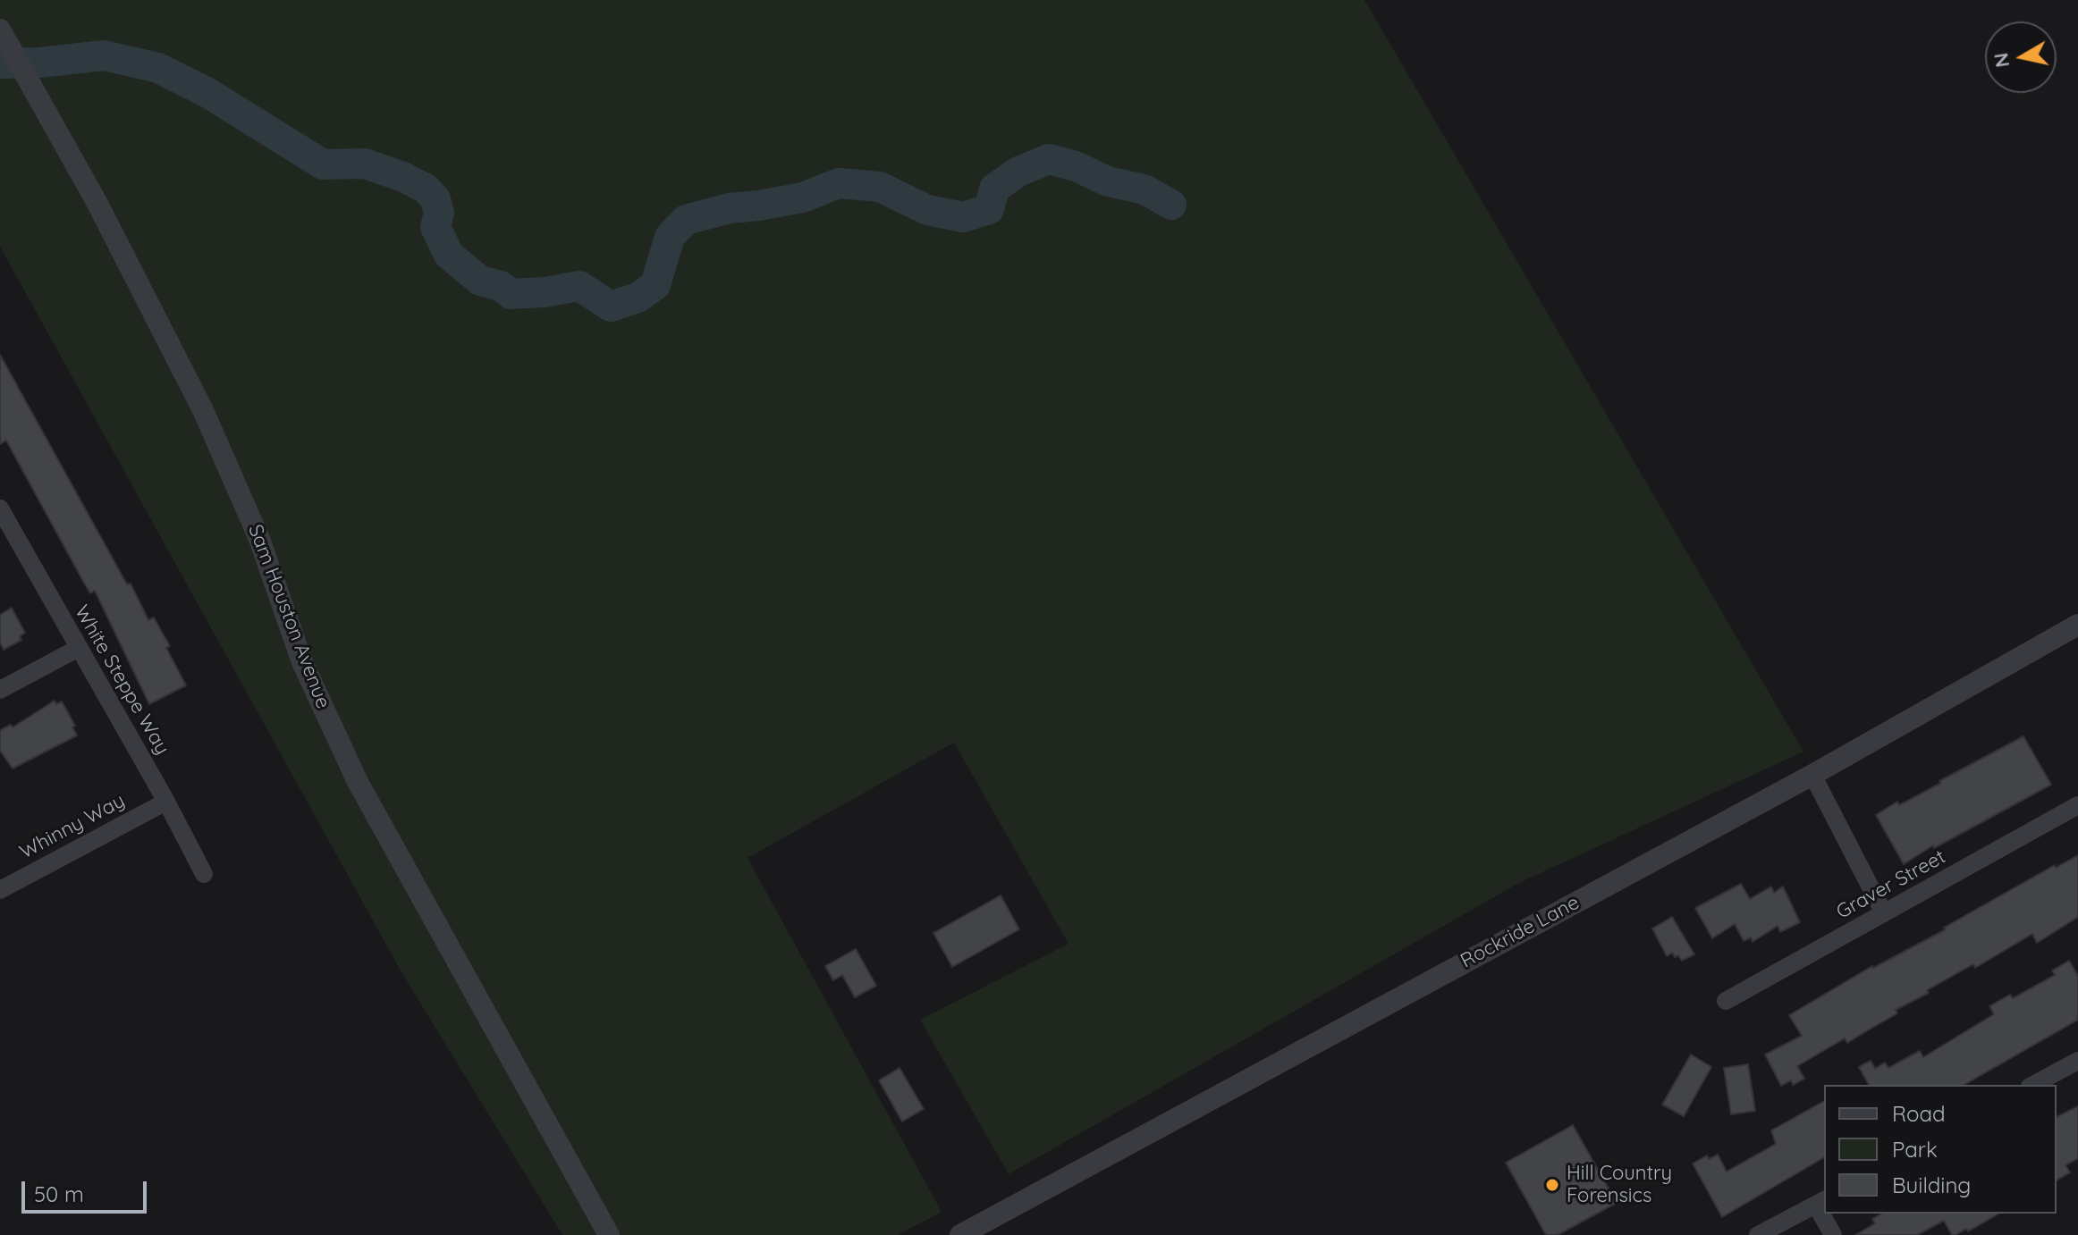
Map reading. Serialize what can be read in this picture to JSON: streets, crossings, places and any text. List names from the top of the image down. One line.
{"streets":{"street":["Sam Houston Avenue","White Steppe Way","Whinny Way","Graver Street","Rockride Lane"]},"crossings":[["White Steppe Way","Whinny Way"]],"places":["Hill Country Forensics"],"legend":["Road","Park","Building"],"scale_bar":"50 m","north":"left"}
